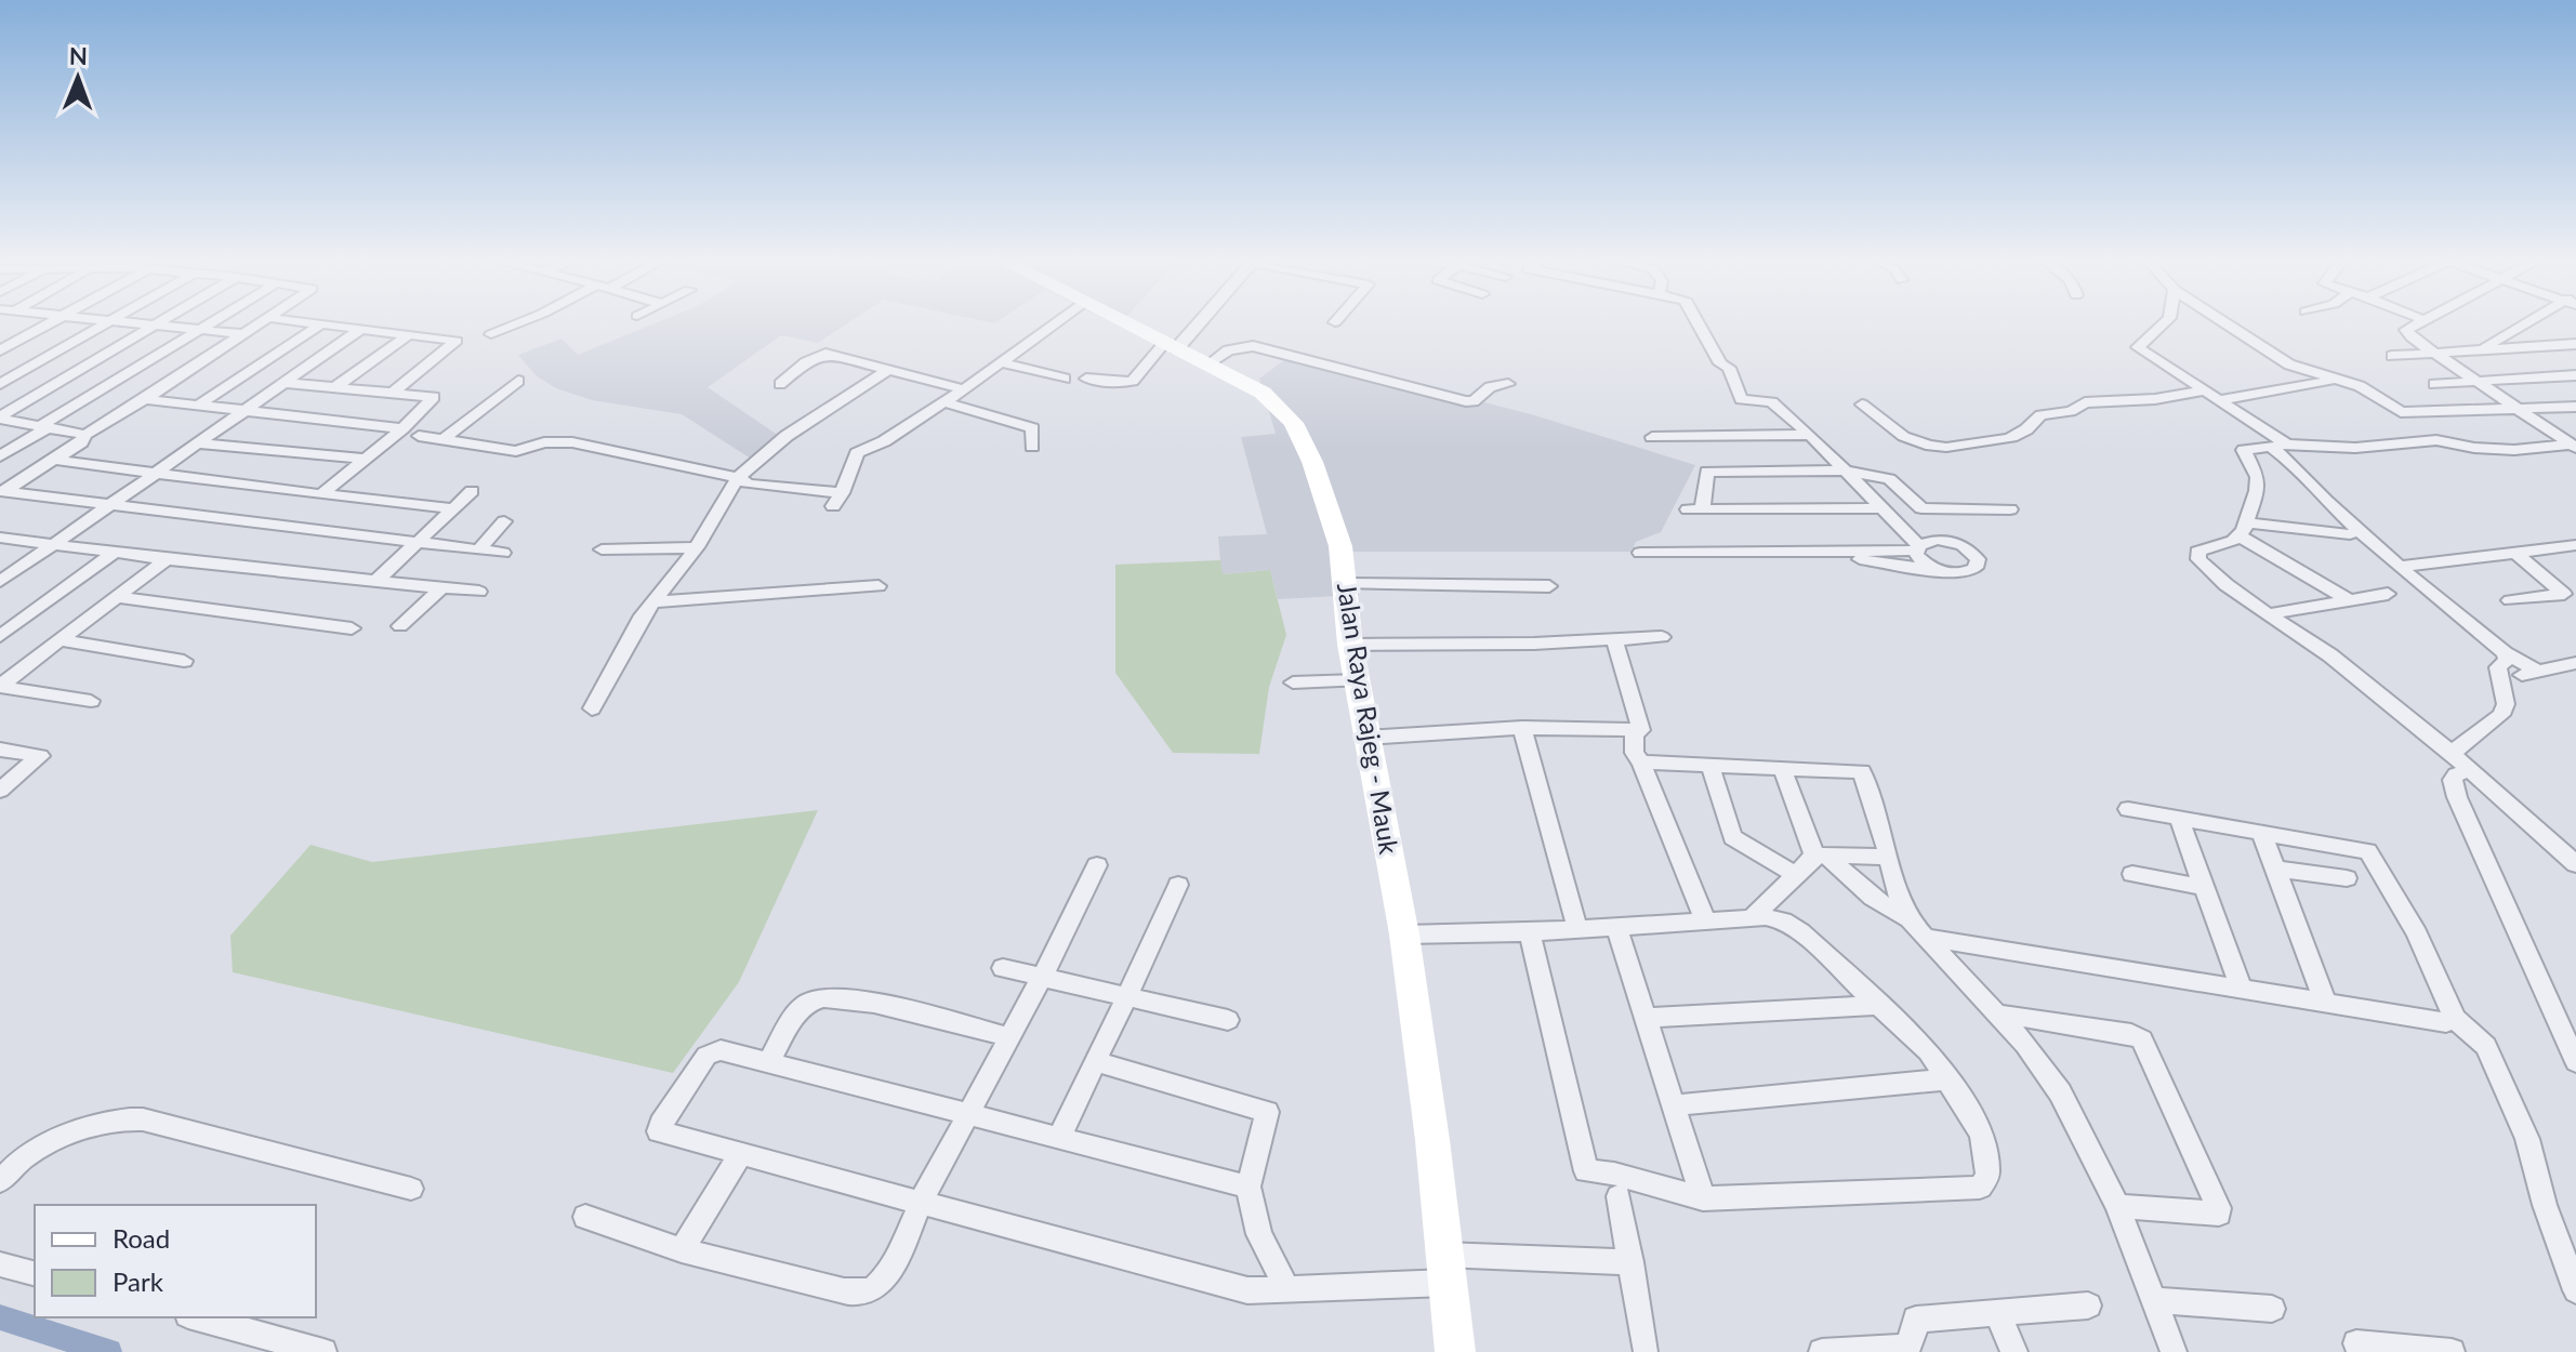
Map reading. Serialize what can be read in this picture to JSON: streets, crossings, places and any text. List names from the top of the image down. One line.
{"streets":{"main road":["Jalan Raya Rajeg - Mauk"]},"legend":["Road","Park"],"north":"top"}
